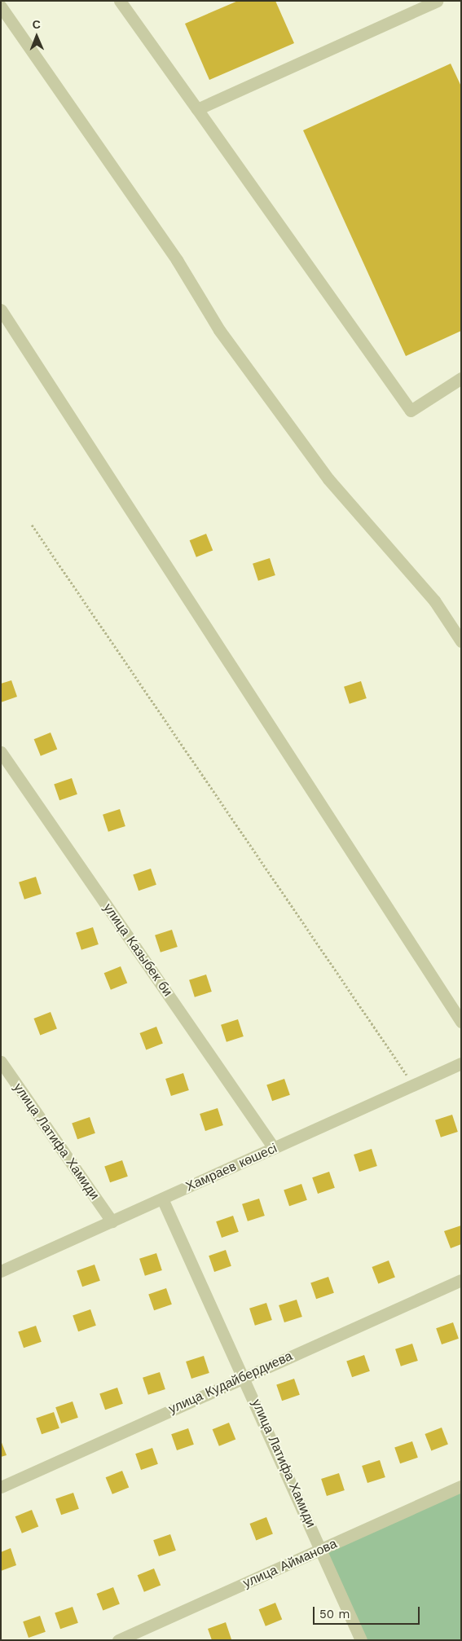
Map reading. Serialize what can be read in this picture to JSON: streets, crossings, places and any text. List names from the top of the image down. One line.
{"streets":{"street":["улица Казыбек би","улица Латифа Хамиди","Хамраев көшесі","улица Кудайбердиева","улица Айманова"]},"crossings":[["улица Казыбек би","Хамраев көшесі"],["улица Латифа Хамиди","Хамраев көшесі"],["улица Латифа Хамиди","улица Кудайбердиева"],["улица Латифа Хамиди","улица Айманова"]],"scale_bar":"50 m","north":"top"}
